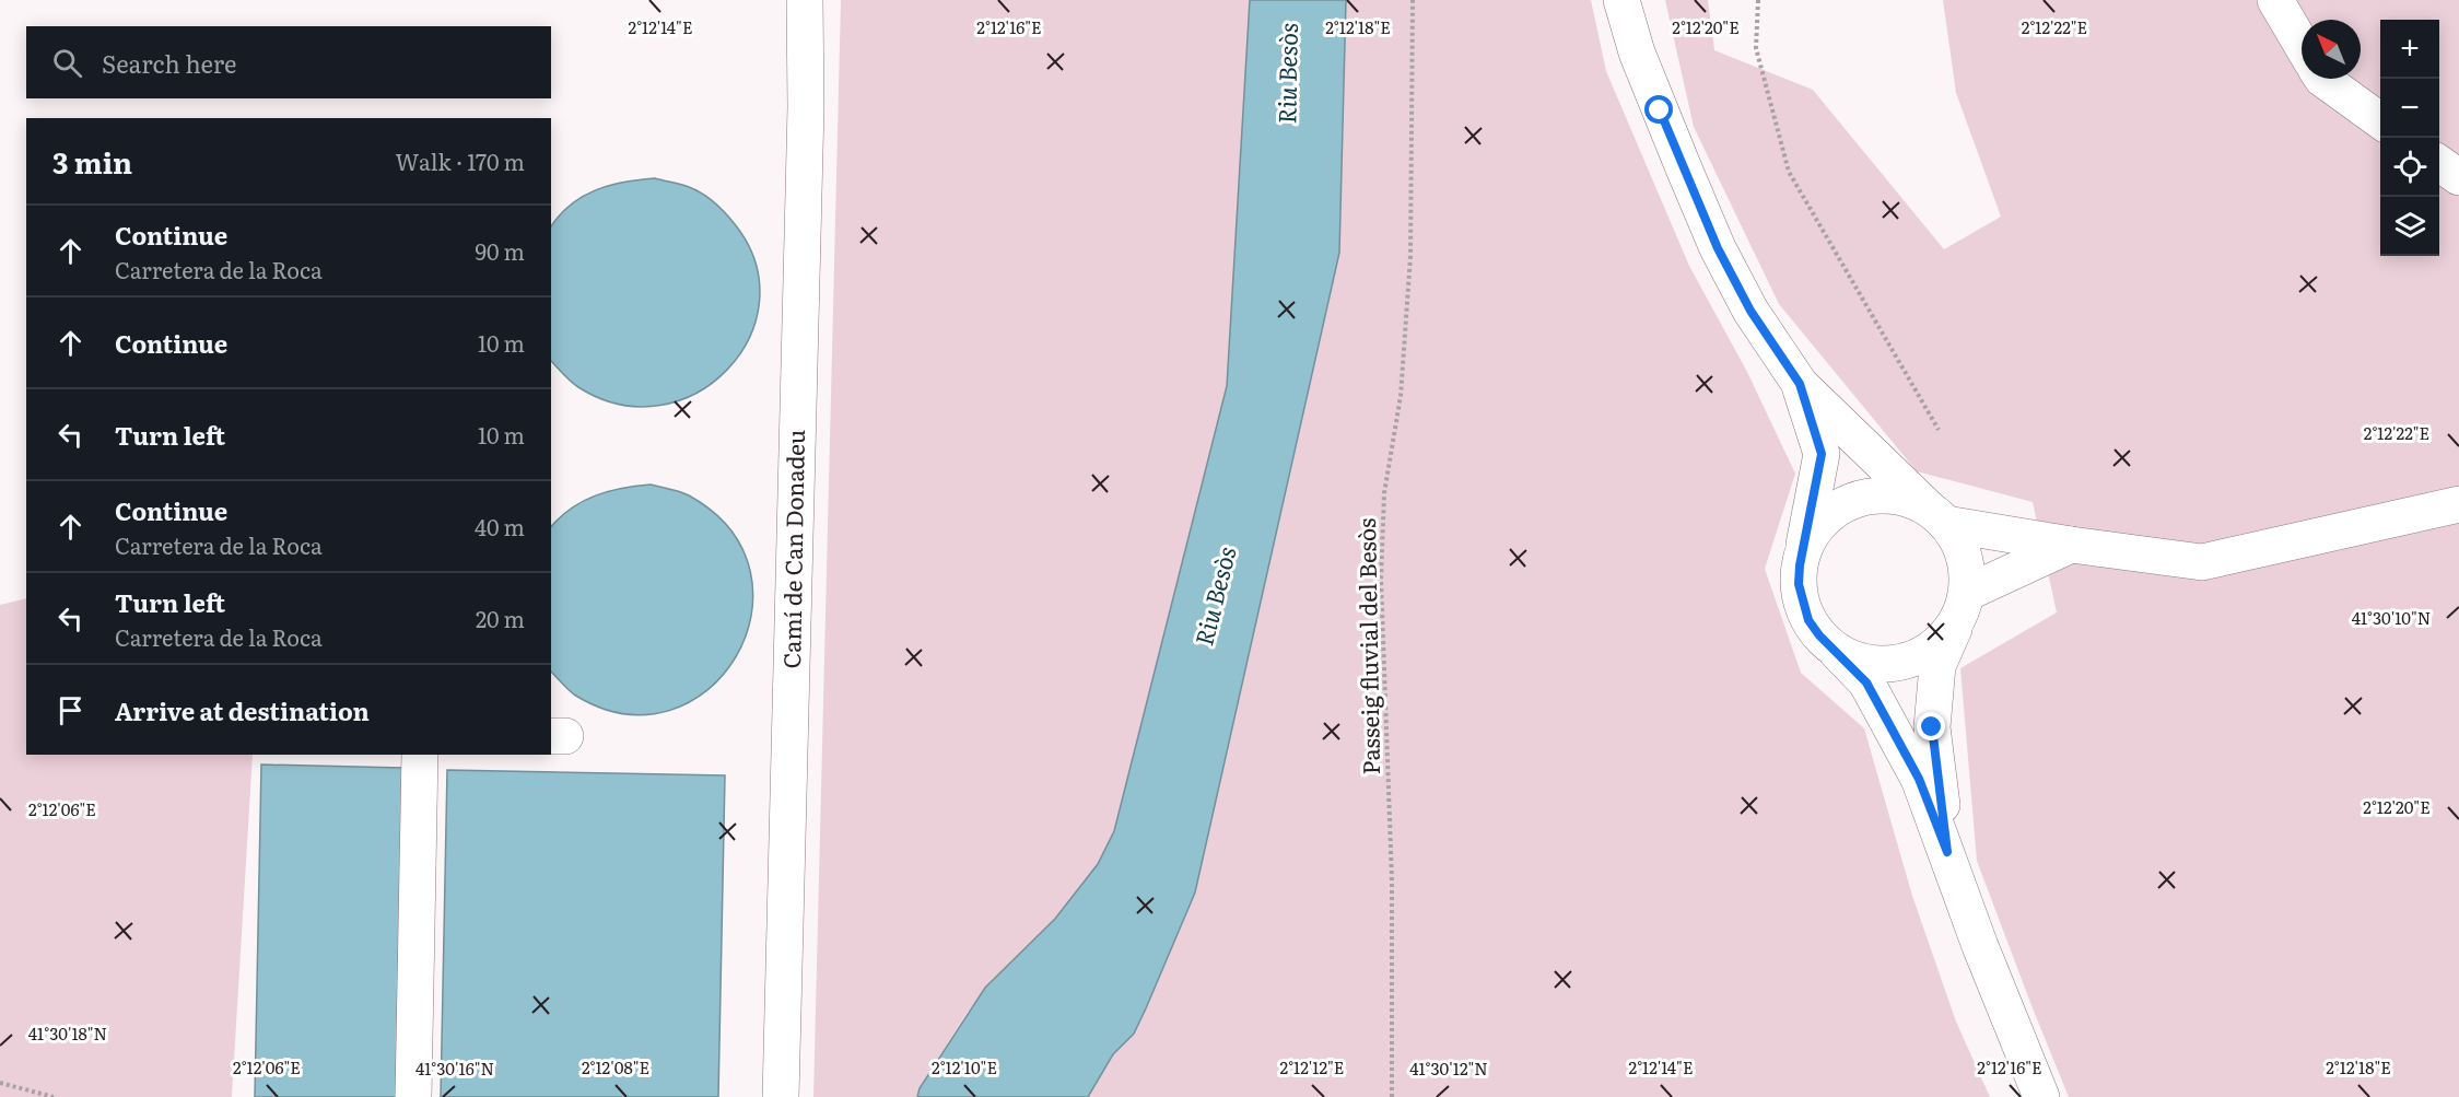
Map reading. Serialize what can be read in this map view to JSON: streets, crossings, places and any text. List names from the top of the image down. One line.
{"streets":{"street":["Camí de Can Donadeu"],"path":["Passeig fluvial del Besòs"]},"water":["Riu Besòs"],"north":"top left","page":{"map_buttons":["+","−"],"search":"Search here","heading":["3 min","Walk · 170 m"],"list":[["Continue","Carretera de la Roca","90 m"],["Continue","10 m"],["Turn left","10 m"],["Continue","Carretera de la Roca","40 m"],["Turn left","Carretera de la Roca","20 m"],"Arrive at destination"]},"coordinates":["2°12'14\"E","2°12'16\"E","2°12'18\"E","2°12'22\"E","2°12'20\"E","41°30'10\"N","2°12'06\"E","41°30'18\"N","2°12'08\"E","2°12'10\"E","2°12'12\"E","41°30'16\"N","41°30'12\"N"]}
